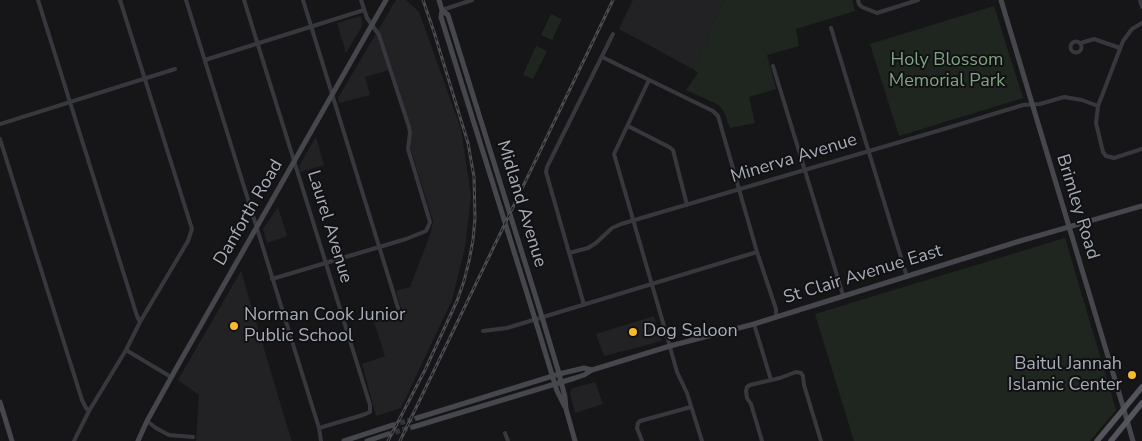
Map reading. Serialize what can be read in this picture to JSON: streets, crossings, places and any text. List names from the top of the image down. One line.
{"streets":{"main road":["Midland Avenue","Brimley Road","Danforth Road","St Clair Avenue East"],"street":["Minerva Avenue","Laurel Avenue"]},"crossings":[["Minerva Avenue","Brimley Road"],["Midland Avenue","St Clair Avenue East"],["Brimley Road","St Clair Avenue East"],["Danforth Road","Laurel Avenue"]],"parks":["Holy Blossom Memorial Park"],"places":["Norman Cook Junior Public School","Dog Saloon","Baitul Jannah Islamic Center"]}
